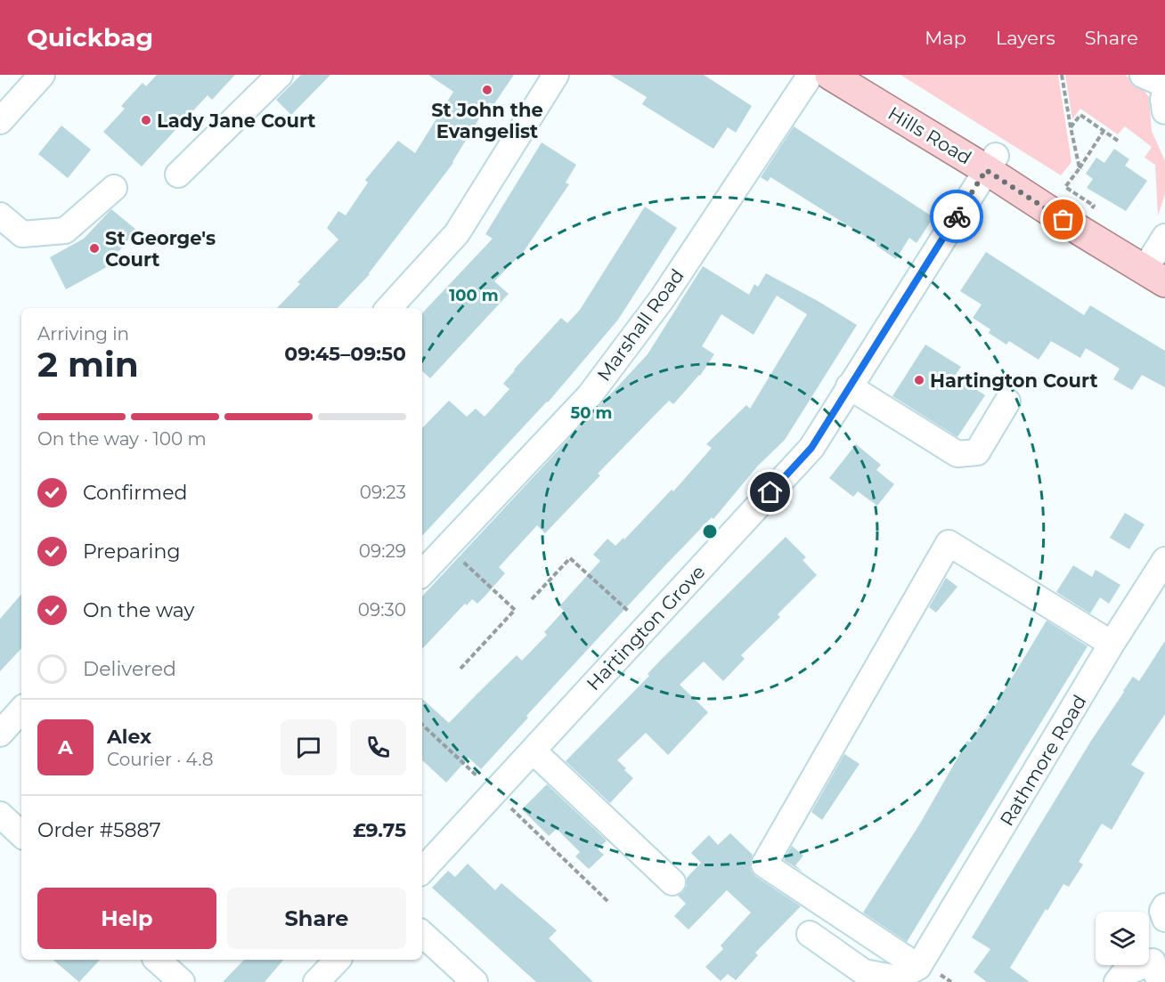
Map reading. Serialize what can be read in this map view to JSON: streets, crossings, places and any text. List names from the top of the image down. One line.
{"streets":{"main road":["Hills Road"],"street":["Marshall Road","Hartington Grove","Rathmore Road"]},"crossings":[["Hills Road","Hartington Grove"]],"places":["St John the Evangelist","Lady Jane Court","St George's Court","Hartington Court"],"page":{"header":"Quickbag","nav":["Map","Layers","Share"],"heading":["2 min","Arriving in","09:45–09:50"],"panel":["Alex","Courier · 4.8","Order #5887","£9.75"],"bar":"On the way · 100 m","list":[["Confirmed","09:23"],["Preparing","09:29"],["On the way","09:30"],"Delivered"],"round":"A","buttons":["Help","Share"]},"rings":["100 m","50 m"]}
